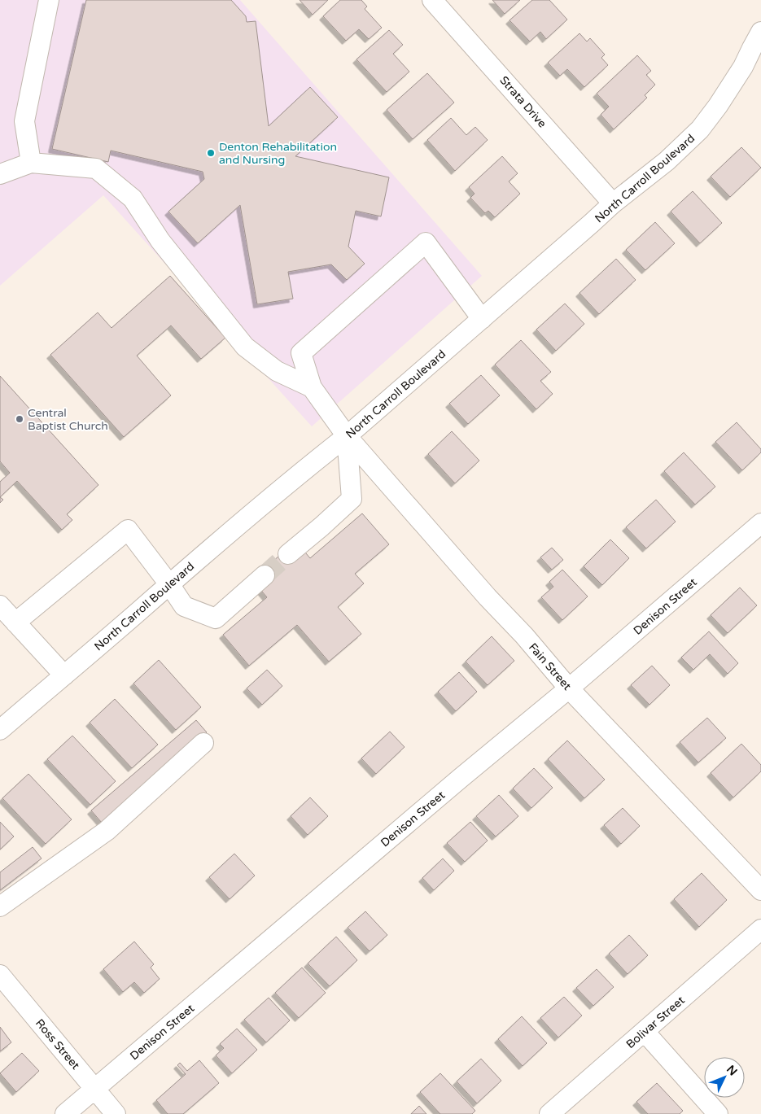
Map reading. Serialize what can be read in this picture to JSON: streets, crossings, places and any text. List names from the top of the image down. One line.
{"streets":{"street":["Strata Drive","North Carroll Boulevard","Denison Street","Fain Street","Bolivar Street","Ross Street"]},"crossings":[["Strata Drive","North Carroll Boulevard"],["North Carroll Boulevard","Fain Street"],["Denison Street","Fain Street"],["Denison Street","Ross Street"]],"places":["Denton Rehabilitation and Nursing","Central Baptist Church"],"north":"top right"}
